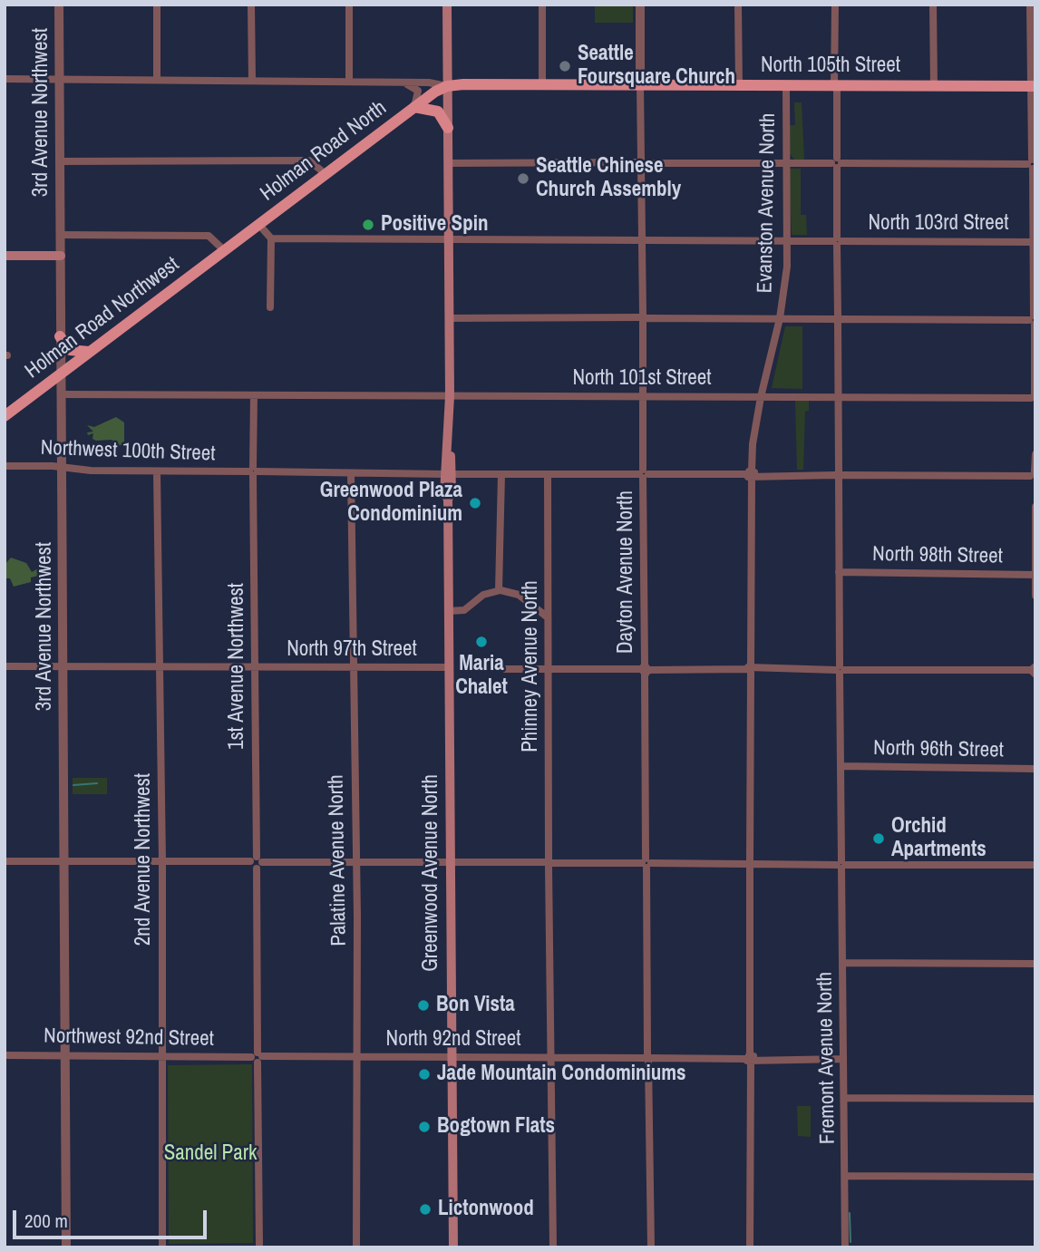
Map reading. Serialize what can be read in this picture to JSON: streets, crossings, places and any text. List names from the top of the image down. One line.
{"streets":{"main road":["North 105th Street","Holman Road North","Holman Road Northwest","Greenwood Avenue North"],"street":["3rd Avenue Northwest","Evanston Avenue North","North 103rd Street","North 101st Street","Northwest 100th Street","North 98th Street","Dayton Avenue North","North 97th Street","1st Avenue Northwest","Phinney Avenue North","North 96th Street","2nd Avenue Northwest","Palatine Avenue North","Northwest 92nd Street","North 92nd Street","Fremont Avenue North"]},"crossings":[["North 105th Street","3rd Avenue Northwest"],["North 105th Street","Holman Road North"],["North 105th Street","Evanston Avenue North"],["North 105th Street","Dayton Avenue North"],["North 105th Street","Greenwood Avenue North"],["North 105th Street","Fremont Avenue North"],["3rd Avenue Northwest","Holman Road Northwest"],["3rd Avenue Northwest","North 101st Street"],["3rd Avenue Northwest","Northwest 100th Street"],["3rd Avenue Northwest","North 97th Street"],["3rd Avenue Northwest","Northwest 92nd Street"],["Holman Road North","Holman Road Northwest"],["Holman Road North","Greenwood Avenue North"],["Evanston Avenue North","North 103rd Street"],["Evanston Avenue North","North 101st Street"],["Evanston Avenue North","Northwest 100th Street"],["Evanston Avenue North","North 92nd Street"],["North 103rd Street","Dayton Avenue North"],["North 103rd Street","Greenwood Avenue North"],["North 103rd Street","Fremont Avenue North"],["North 101st Street","Dayton Avenue North"],["North 101st Street","1st Avenue Northwest"],["North 101st Street","Greenwood Avenue North"],["North 101st Street","Fremont Avenue North"],["Northwest 100th Street","Dayton Avenue North"],["Northwest 100th Street","1st Avenue Northwest"],["Northwest 100th Street","Phinney Avenue North"],["Northwest 100th Street","2nd Avenue Northwest"],["Northwest 100th Street","Palatine Avenue North"],["Northwest 100th Street","Greenwood Avenue North"],["Northwest 100th Street","Fremont Avenue North"],["North 98th Street","Fremont Avenue North"],["Dayton Avenue North","North 92nd Street"],["North 97th Street","1st Avenue Northwest"],["North 97th Street","2nd Avenue Northwest"],["North 97th Street","Palatine Avenue North"],["North 97th Street","Greenwood Avenue North"],["1st Avenue Northwest","Northwest 92nd Street"],["1st Avenue Northwest","North 92nd Street"],["Phinney Avenue North","North 92nd Street"],["North 96th Street","Fremont Avenue North"],["2nd Avenue Northwest","Northwest 92nd Street"],["Palatine Avenue North","North 92nd Street"],["Greenwood Avenue North","North 92nd Street"],["Northwest 92nd Street","North 92nd Street"],["North 92nd Street","Fremont Avenue North"]],"parks":["Sandel Park"],"places":["Seattle Foursquare Church","Seattle Chinese Church Assembly","Positive Spin","Greenwood Plaza Condominium","Maria Chalet","Orchid Apartments","Bon Vista","Jade Mountain Condominiums","Bogtown Flats","Lictonwood"],"scale_bar":"200 m"}
